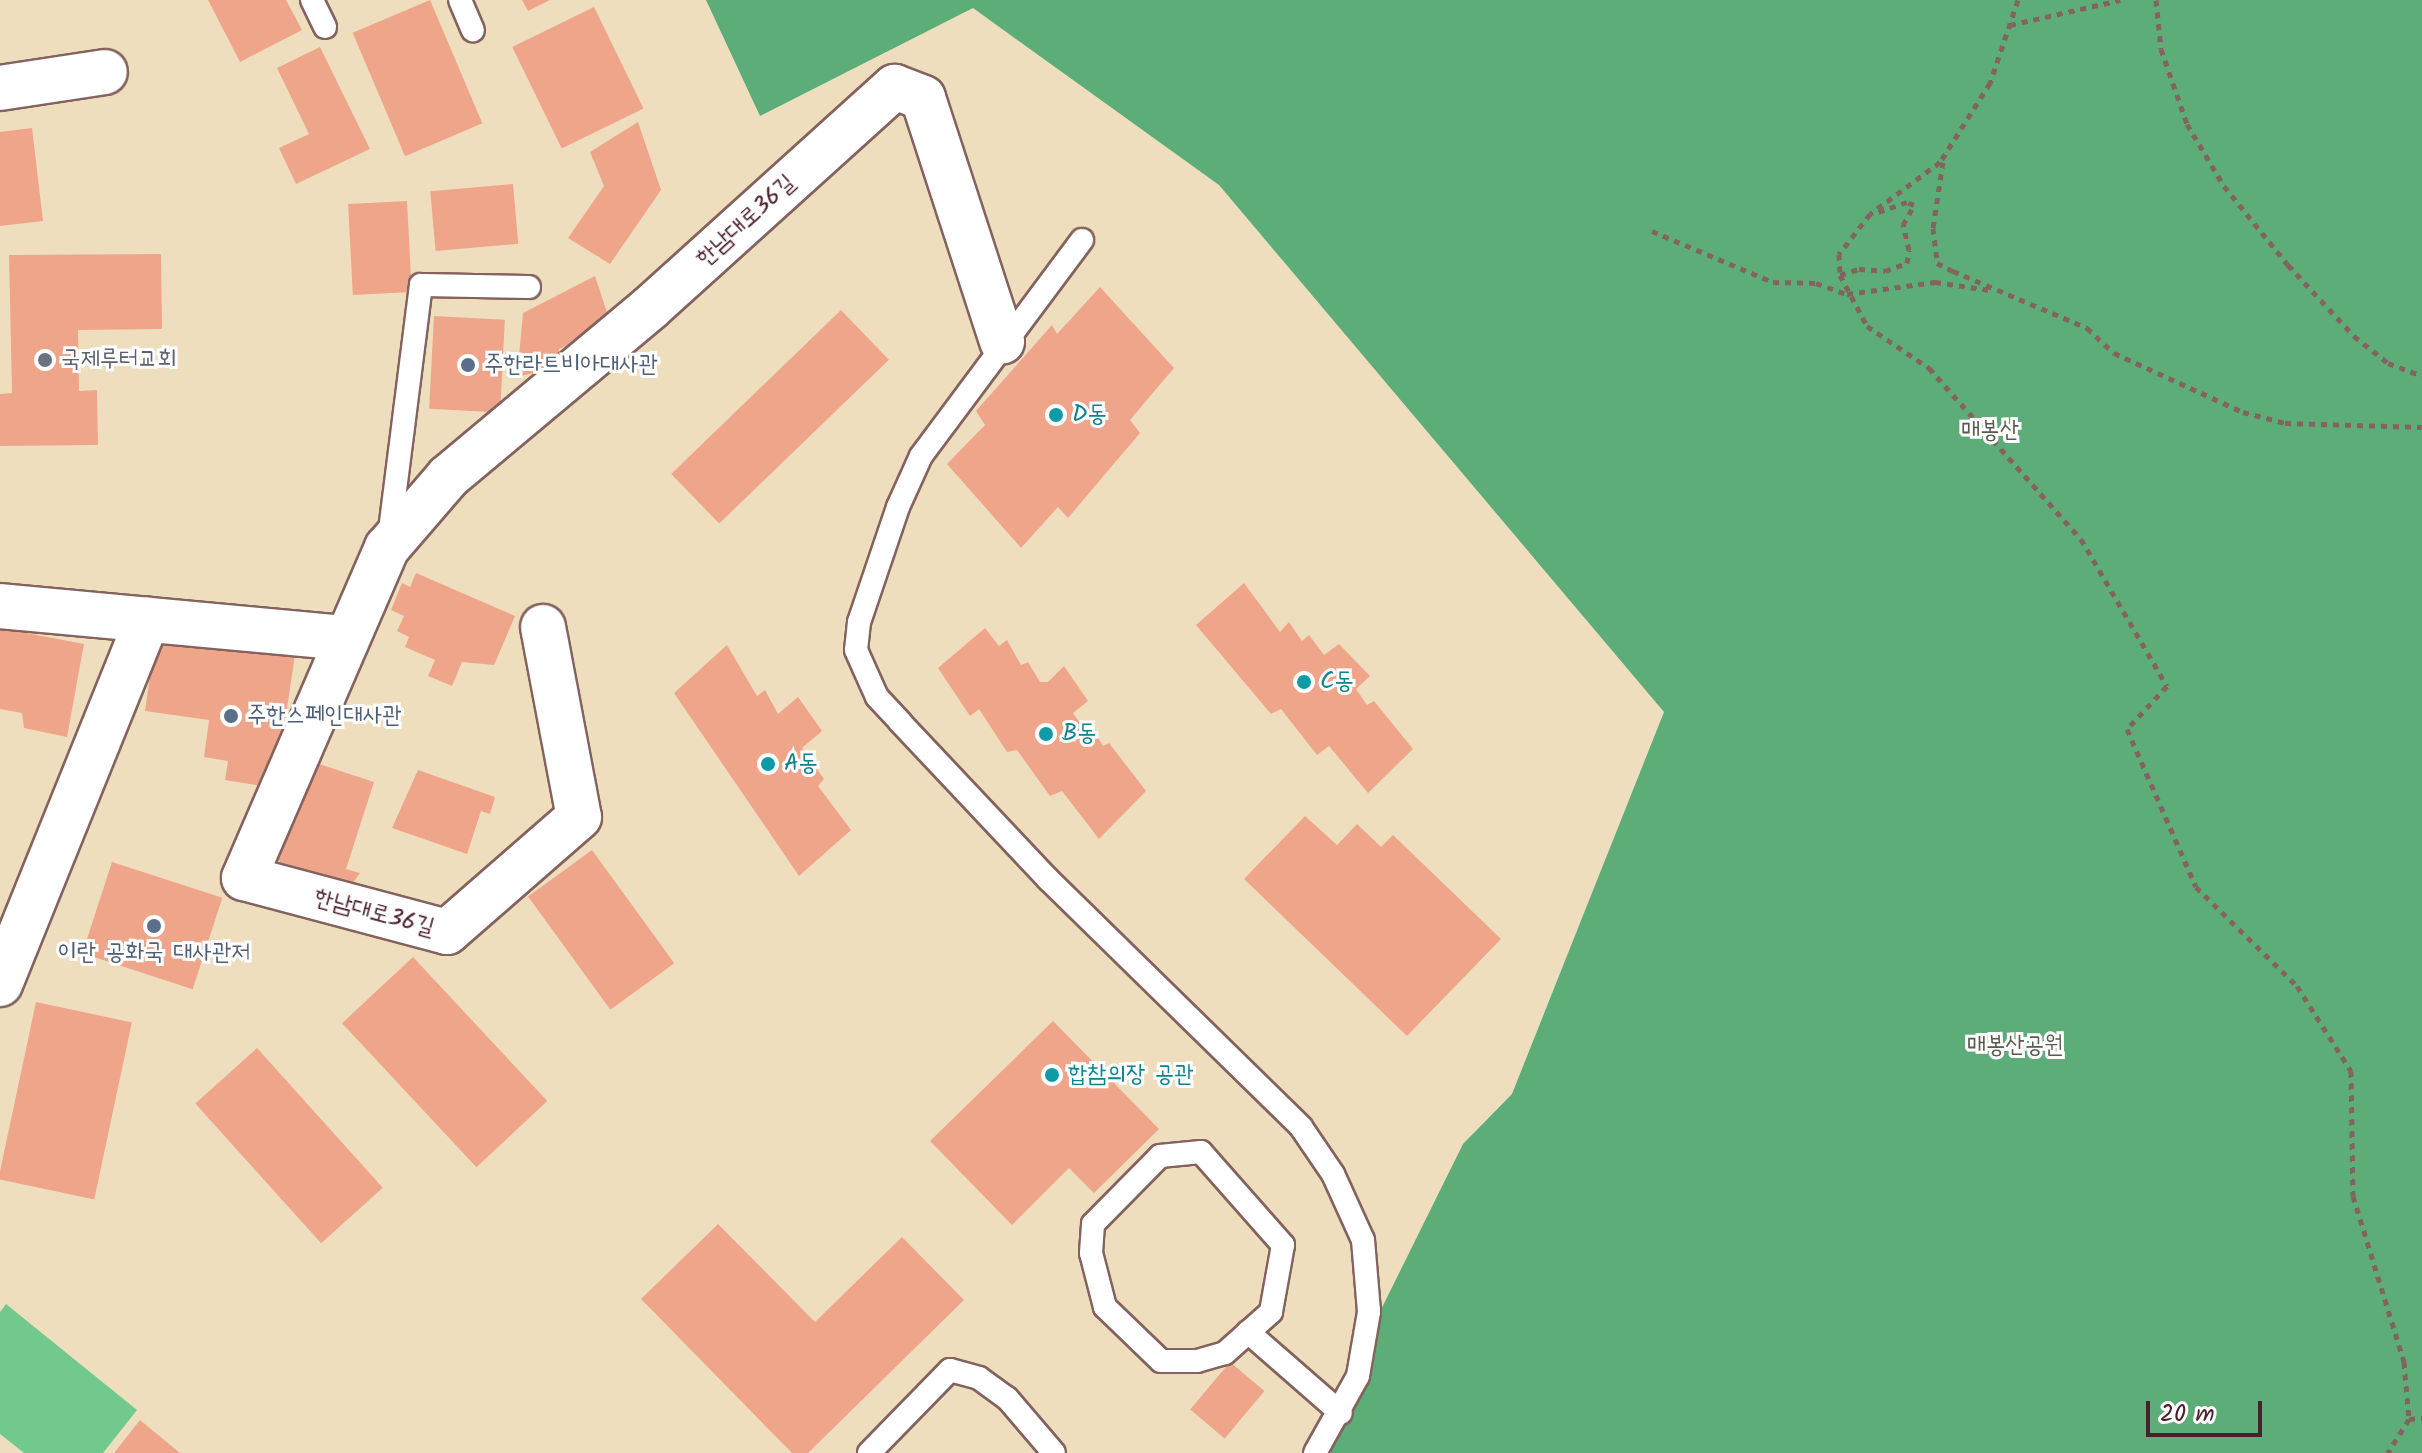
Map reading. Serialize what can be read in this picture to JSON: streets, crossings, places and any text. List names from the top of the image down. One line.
{"streets":{"street":["한남대로36길"]},"parks":["매봉산","매봉산공원"],"places":["국제루터교회","주한라트비아대사관","D동","C동","주한스페인대사관","B동","A동","이란 공화국 대사관저","합참의장 공관"],"scale_bar":"20 m"}
